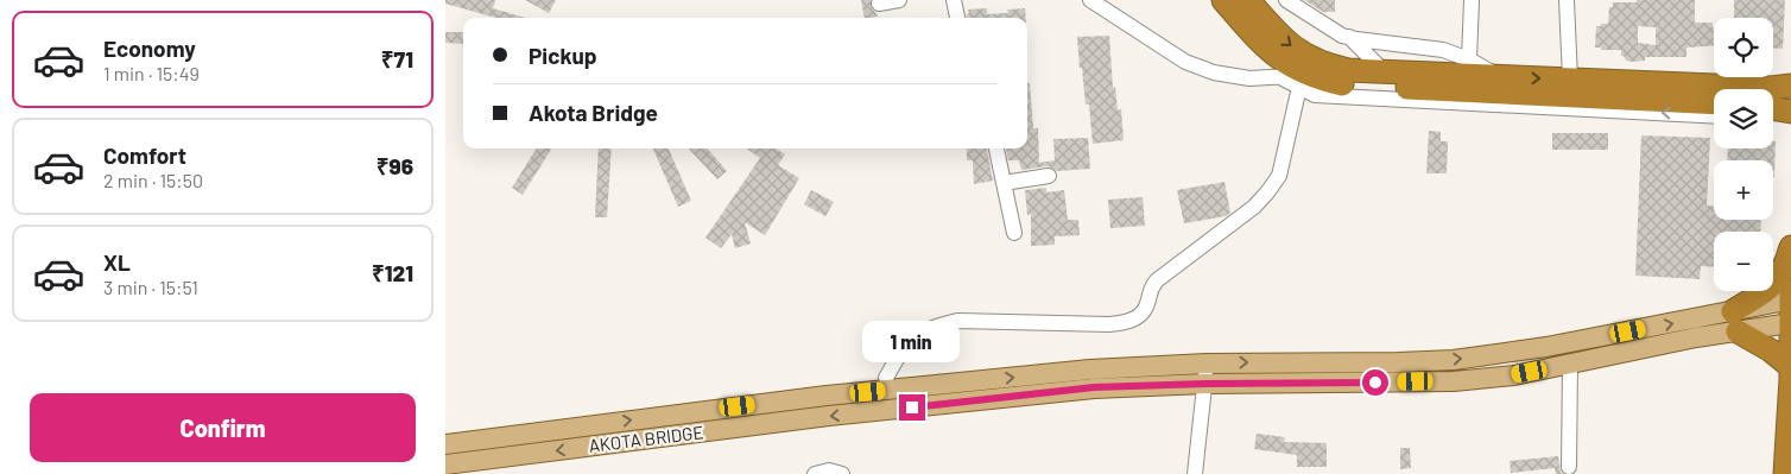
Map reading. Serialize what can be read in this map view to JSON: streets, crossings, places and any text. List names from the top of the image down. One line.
{"streets":{"main road":["AKOTA BRIDGE"]},"page":{"list":[{"name":"Economy","note":"1 min · 15:49","value":"₹71"},{"name":"Comfort","note":"2 min · 15:50","value":"₹96"},{"name":"XL","note":"3 min · 15:51","value":"₹121"}],"map_buttons":["+","−"],"banner":["Pickup","Akota Bridge"],"bubble":"1 min","buttons":"Confirm"}}
